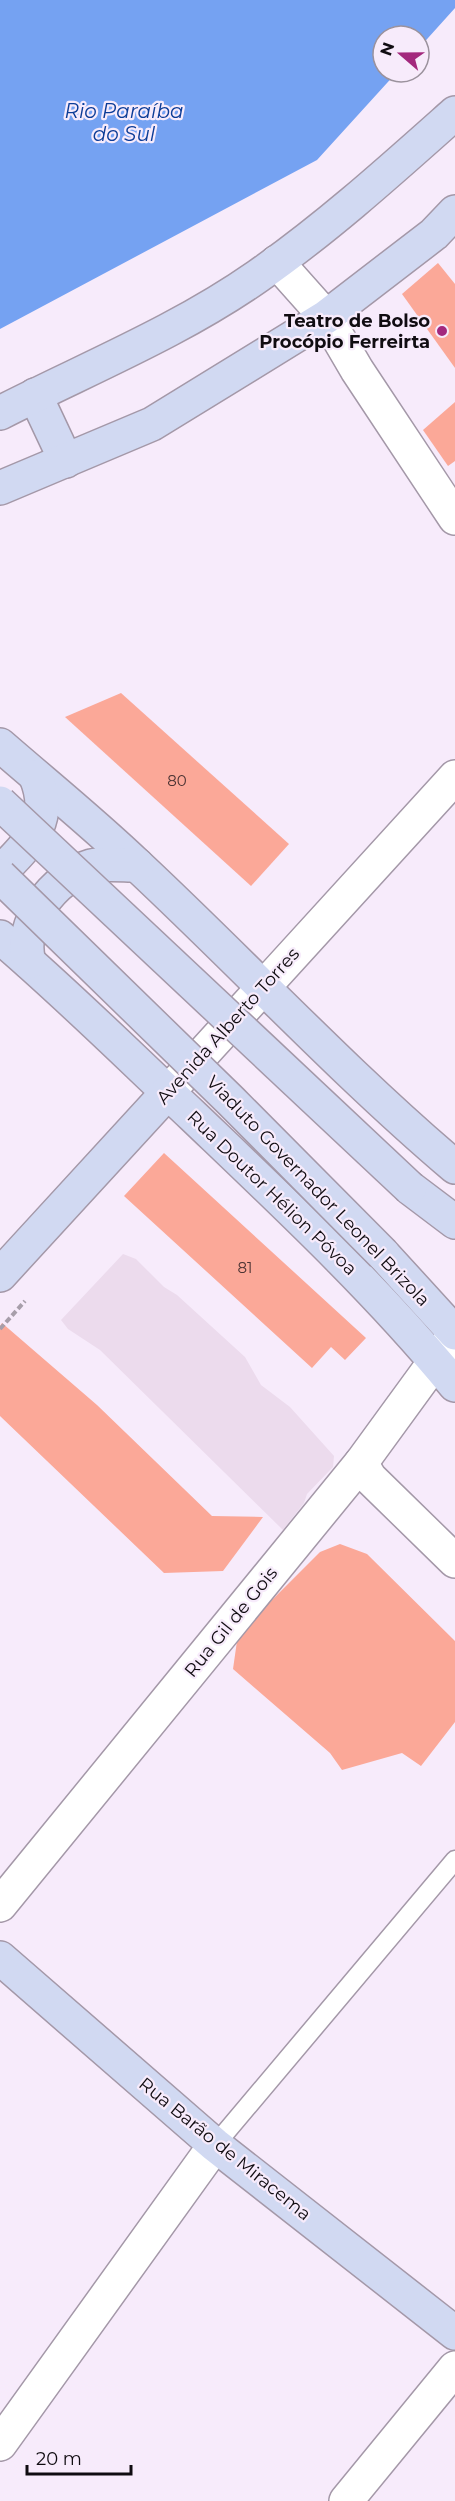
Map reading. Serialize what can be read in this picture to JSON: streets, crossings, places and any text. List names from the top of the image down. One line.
{"streets":{"main road":["Avenida Alberto Torres","Viaduto Governador Leonel Brizola","Rua Doutor Hélion Póvoa","Rua Barão de Miracema"],"street":["Rua Gil de Gois"]},"crossings":[["Avenida Alberto Torres","Rua Doutor Hélion Póvoa"],["Viaduto Governador Leonel Brizola","Rua Gil de Gois"],["Rua Doutor Hélion Póvoa","Rua Gil de Gois"]],"water":["Rio Paraíba do Sul"],"places":["Teatro de Bolso Procópio Ferreirta"],"house_numbers":["80","81"],"scale_bar":"20 m","north":"left"}
